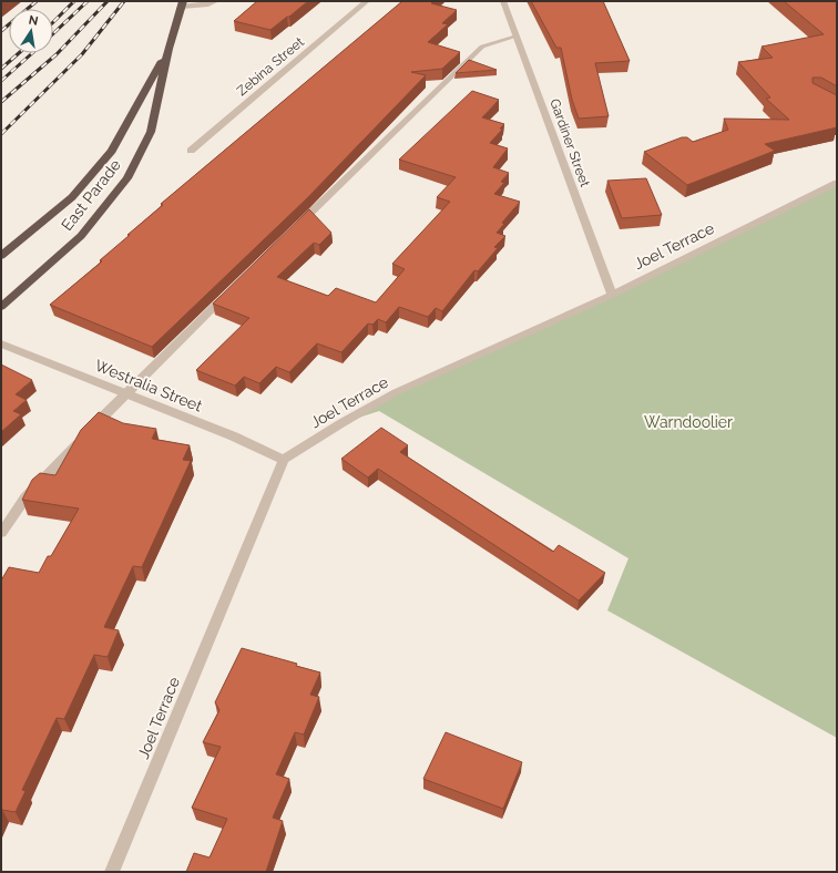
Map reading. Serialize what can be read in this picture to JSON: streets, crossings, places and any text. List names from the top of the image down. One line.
{"streets":{"highway":["East Parade"],"street":["Zebina Street","Gardiner Street","Joel Terrace","Westralia Street"]},"crossings":[["Gardiner Street","Joel Terrace"],["Joel Terrace","Westralia Street"]],"parks":["Warndoolier"],"north":"top"}
